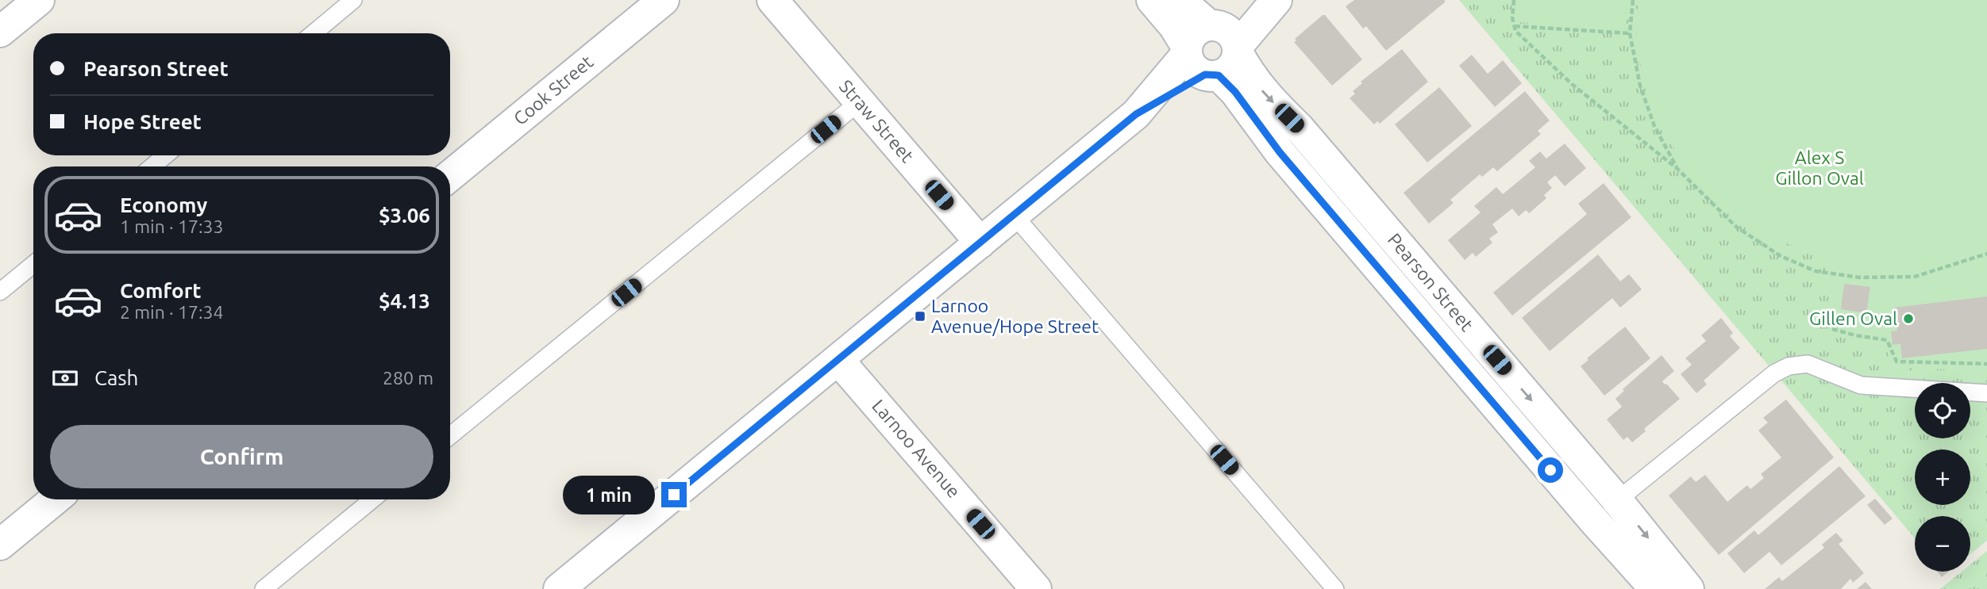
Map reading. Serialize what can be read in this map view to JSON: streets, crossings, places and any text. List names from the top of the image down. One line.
{"streets":{"street":["Cook Street","Straw Street","Pearson Street","Larnoo Avenue"]},"parks":["Alex S Gillon Oval"],"places":{"transit":["Larnoo Avenue/Hope Street"],"other":["Gillen Oval"]},"page":{"banner":["Pearson Street","Hope Street"],"list":[{"name":"Economy","note":"1 min · 17:33","value":"$3.06"},{"name":"Comfort","note":"2 min · 17:34","value":"$4.13"}],"pay":["Cash","280 m"],"map_buttons":["+","−"],"buttons":"Confirm","bubble":"1 min"}}
